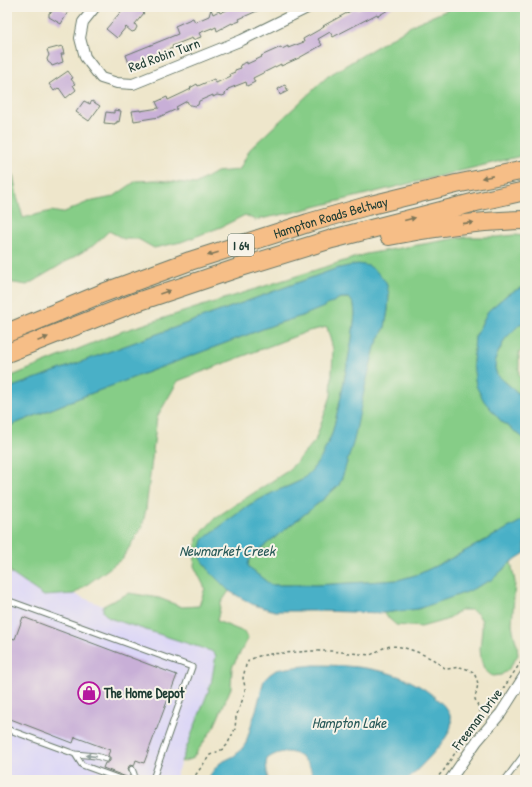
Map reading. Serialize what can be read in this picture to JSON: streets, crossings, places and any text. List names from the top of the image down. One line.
{"streets":{"highway":["Hampton Roads Beltway","I 64"],"street":["Red Robin Turn","Freeman Drive"]},"water":["Newmarket Creek","Hampton Lake"],"places":{"shop":["The Home Depot"]}}
